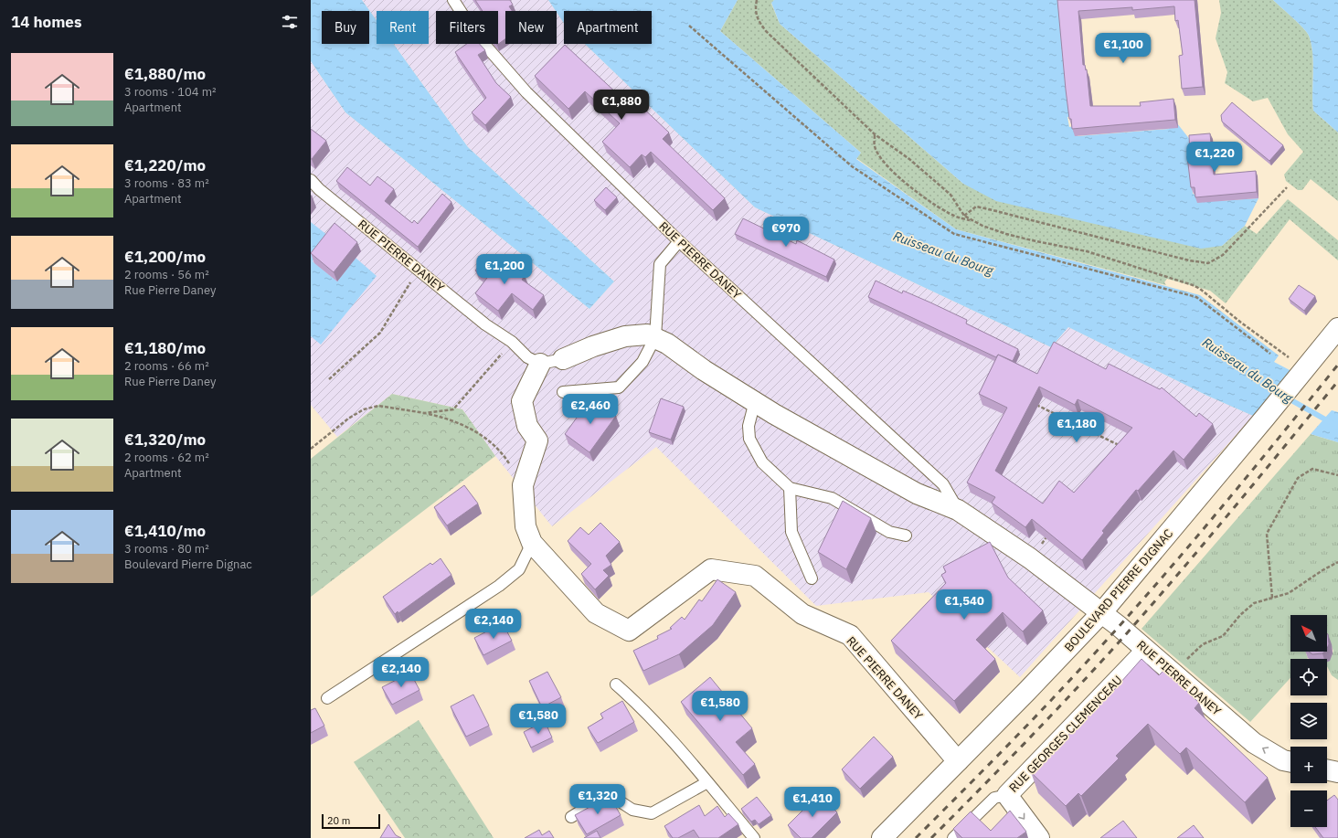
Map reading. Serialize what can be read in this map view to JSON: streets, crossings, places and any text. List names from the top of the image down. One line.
{"streets":{"street":["RUE PIERRE DANEY","BOULEVARD PIERRE DIGNAC","RUE GEORGES CLEMENCEAU"]},"crossings":[["RUE PIERRE DANEY","BOULEVARD PIERRE DIGNAC"],["RUE PIERRE DANEY","RUE GEORGES CLEMENCEAU"]],"water":["Ruisseau du Bourg"],"scale_bar":"20 m","north":"top left","page":{"heading":"14 homes","chip":["Buy","Rent","Filters","New","Apartment"],"price":["€1,100","€1,880","€1,220","€970","€1,200","€2,460","€1,180","€1,540","€2,140","€2,140","€1,580","€1,580","€1,320","€1,410"],"list":[{"name":"€1,880/mo","note":"3 rooms · 104 m² · Apartment"},{"name":"€1,220/mo","note":"3 rooms · 83 m² · Apartment"},{"name":"€1,200/mo","note":"2 rooms · 56 m² · Rue Pierre Daney"},{"name":"€1,180/mo","note":"2 rooms · 66 m² · Rue Pierre Daney"},{"name":"€1,320/mo","note":"2 rooms · 62 m² · Apartment"},{"name":"€1,410/mo","note":"3 rooms · 80 m² · Boulevard Pierre Dignac"}],"map_buttons":["+","−"],"scale":"20 m"}}
